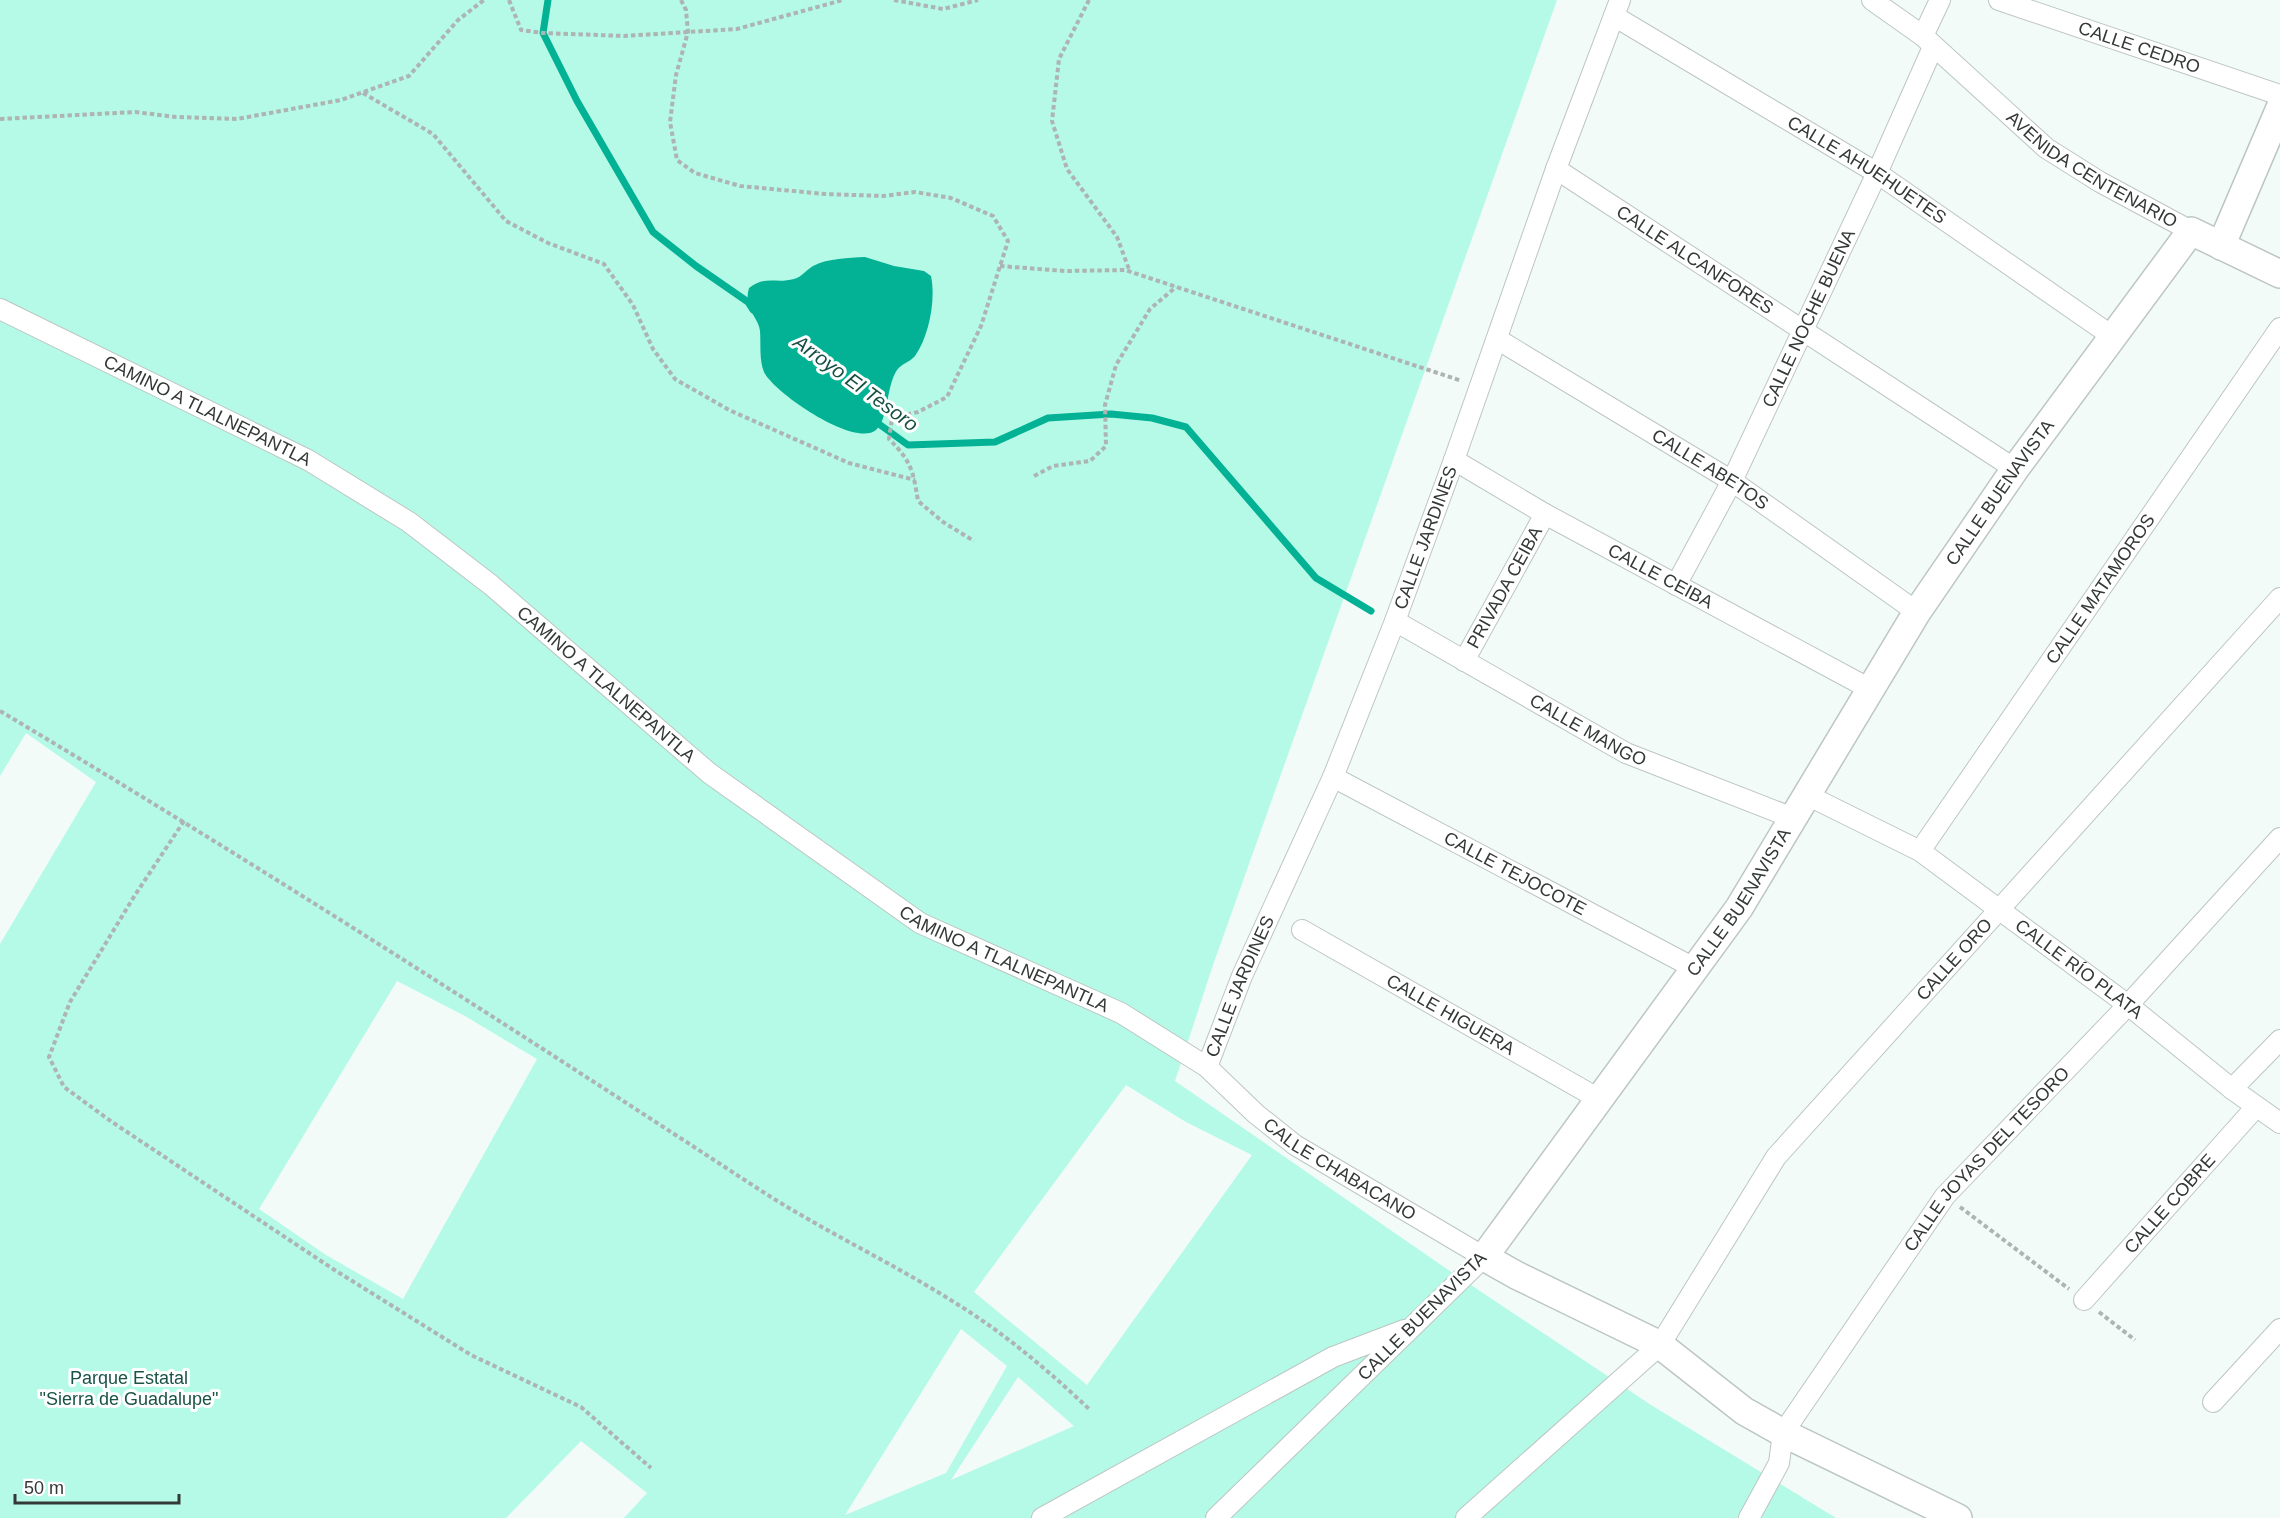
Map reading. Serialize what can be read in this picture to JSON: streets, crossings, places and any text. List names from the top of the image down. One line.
{"streets":{"street":["CALLE CEDRO","AVENIDA CENTENARIO","CALLE AHUEHUETES","CALLE ALCANFORES","CALLE NOCHE BUENA","CAMINO A TLALNEPANTLA","CALLE ABETOS","CALLE BUENAVISTA","CALLE JARDINES","CALLE CEIBA","PRIVADA CEIBA","CALLE MATAMOROS","CALLE MANGO","CALLE TEJOCOTE","CALLE ORO","CALLE RÍO PLATA","CALLE HIGUERA","CALLE JOYAS DEL TESORO","CALLE CHABACANO","CALLE COBRE"]},"crossings":[["AVENIDA CENTENARIO","CALLE NOCHE BUENA"],["AVENIDA CENTENARIO","CALLE BUENAVISTA"],["CALLE AHUEHUETES","CALLE NOCHE BUENA"],["CALLE AHUEHUETES","CALLE BUENAVISTA"],["CALLE AHUEHUETES","CALLE JARDINES"],["CALLE ALCANFORES","CALLE NOCHE BUENA"],["CALLE ALCANFORES","CALLE BUENAVISTA"],["CALLE ALCANFORES","CALLE JARDINES"],["CALLE NOCHE BUENA","CALLE ABETOS"],["CALLE NOCHE BUENA","CALLE CEIBA"],["CAMINO A TLALNEPANTLA","CALLE JARDINES"],["CAMINO A TLALNEPANTLA","CALLE CHABACANO"],["CALLE ABETOS","CALLE BUENAVISTA"],["CALLE ABETOS","CALLE JARDINES"],["CALLE BUENAVISTA","CALLE CEIBA"],["CALLE BUENAVISTA","CALLE MANGO"],["CALLE BUENAVISTA","CALLE TEJOCOTE"],["CALLE BUENAVISTA","CALLE RÍO PLATA"],["CALLE BUENAVISTA","CALLE HIGUERA"],["CALLE BUENAVISTA","CALLE CHABACANO"],["CALLE JARDINES","CALLE CEIBA"],["CALLE JARDINES","CALLE MANGO"],["CALLE JARDINES","CALLE TEJOCOTE"],["CALLE JARDINES","CALLE CHABACANO"],["CALLE CEIBA","PRIVADA CEIBA"],["PRIVADA CEIBA","CALLE MANGO"],["CALLE MATAMOROS","CALLE RÍO PLATA"],["CALLE ORO","CALLE RÍO PLATA"],["CALLE RÍO PLATA","CALLE JOYAS DEL TESORO"],["CALLE RÍO PLATA","CALLE COBRE"]],"water":["Arroyo El Tesoro"],"parks":["Parque Estatal \"Sierra de Guadalupe\""],"scale_bar":"50 m"}
